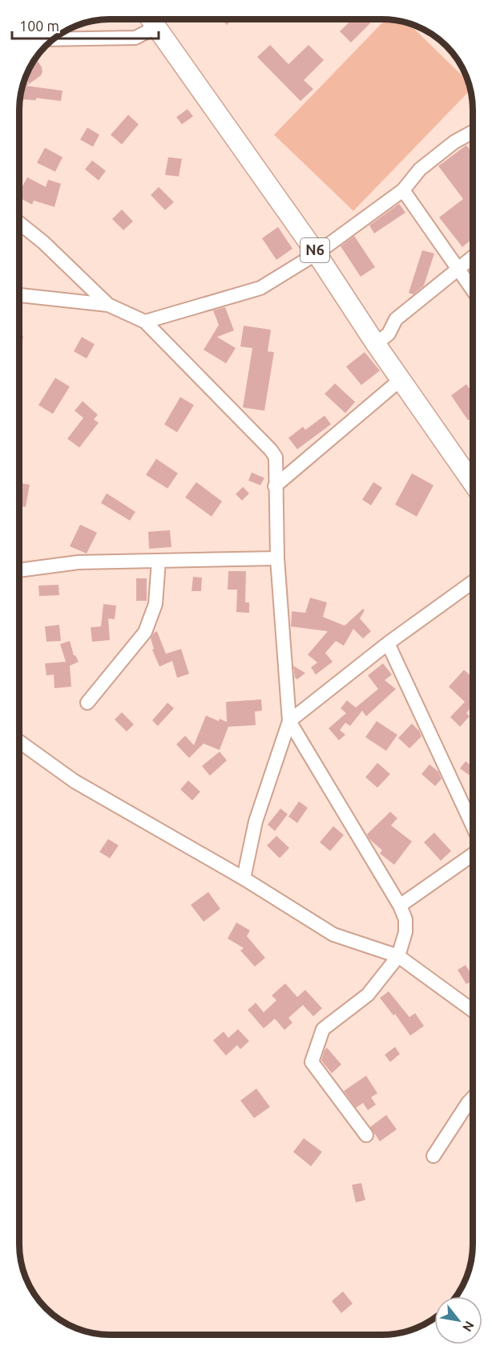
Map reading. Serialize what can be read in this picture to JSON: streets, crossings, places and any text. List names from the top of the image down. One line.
{"streets":{"highway":["N6"]},"scale_bar":"100 m","north":"bottom right"}
